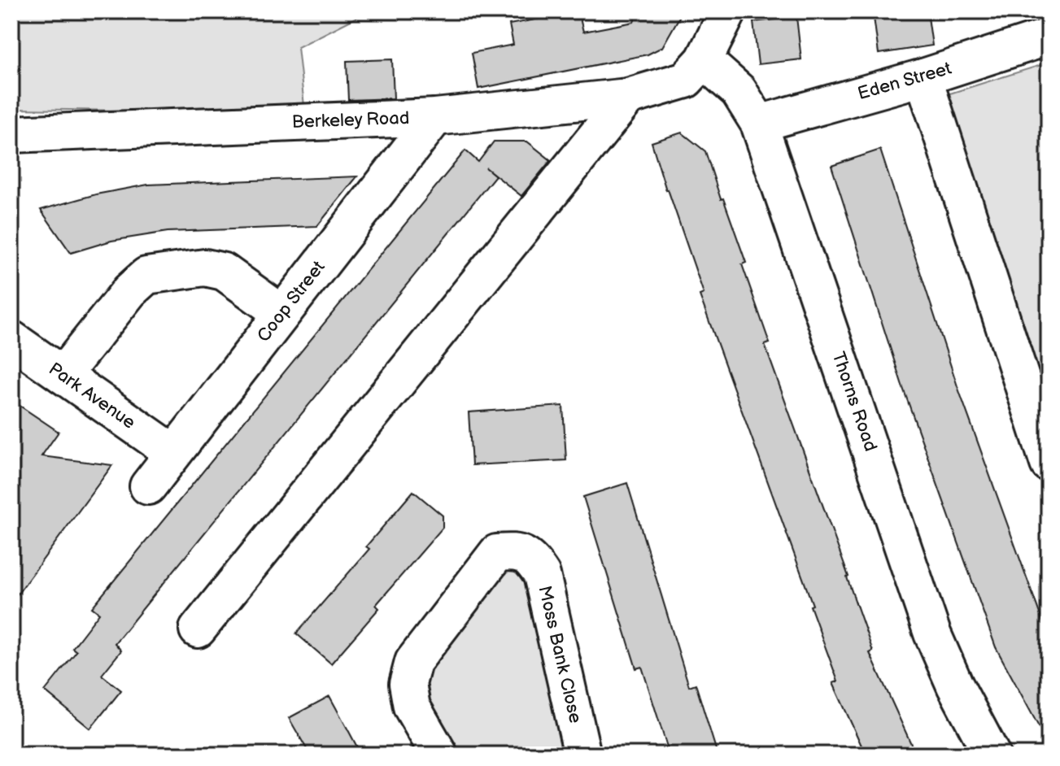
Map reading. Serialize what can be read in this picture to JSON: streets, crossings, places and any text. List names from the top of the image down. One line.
{"streets":{"street":["Eden Street","Berkeley Road","Coop Street","Park Avenue","Thorns Road","Moss Bank Close"]},"crossings":[["Eden Street","Thorns Road"],["Berkeley Road","Coop Street"],["Berkeley Road","Thorns Road"],["Coop Street","Park Avenue"]]}
